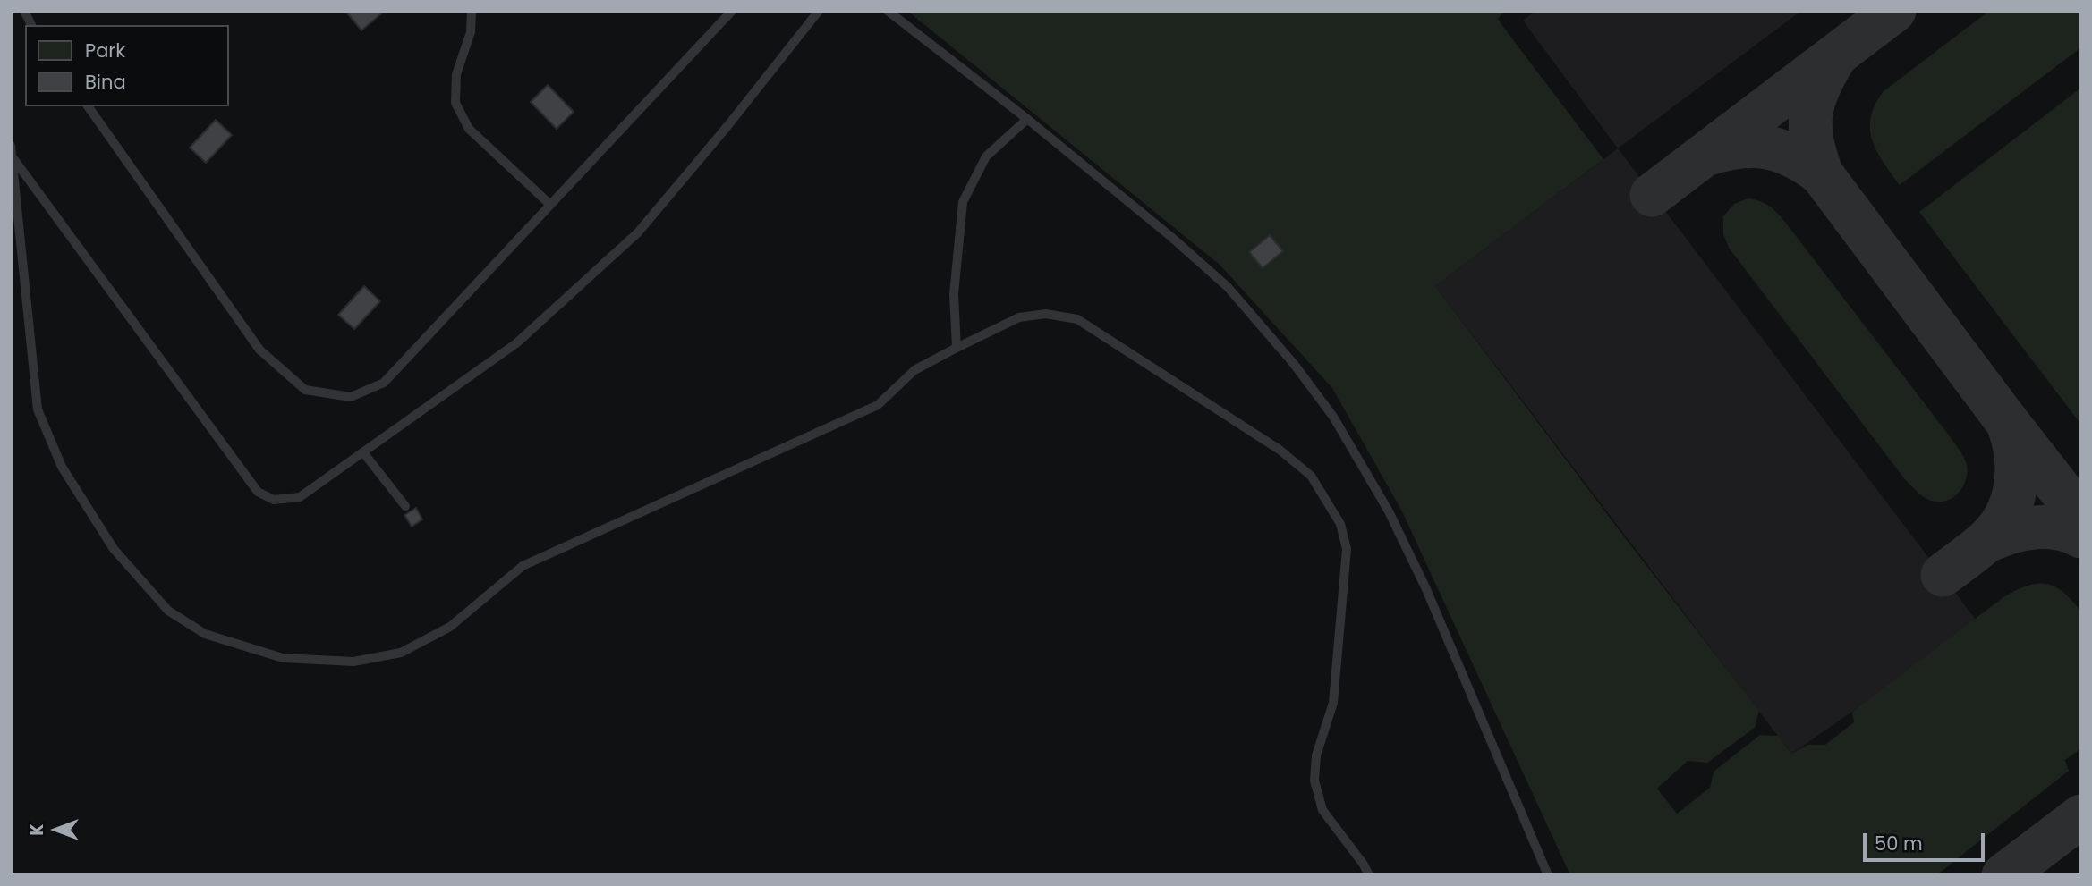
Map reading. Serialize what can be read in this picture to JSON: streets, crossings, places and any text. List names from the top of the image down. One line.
{"legend":["Park","Bina"],"scale_bar":"50 m","north":"left"}
